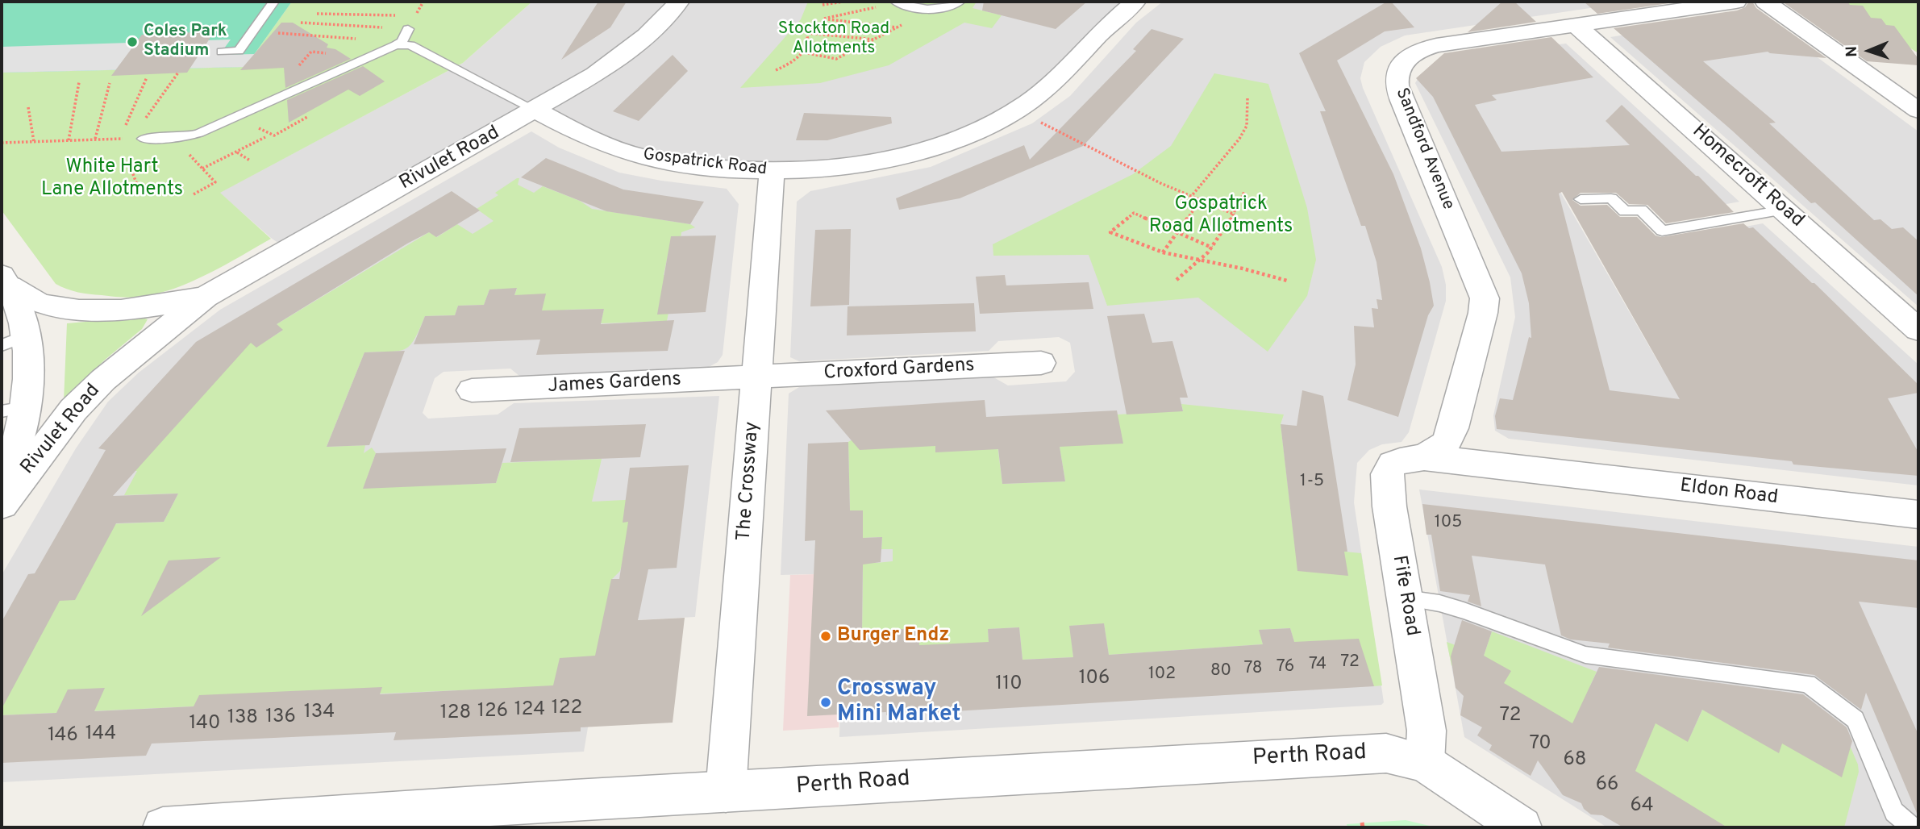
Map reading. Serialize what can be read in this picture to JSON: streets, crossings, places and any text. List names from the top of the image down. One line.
{"streets":{"street":["Sandford Avenue","Rivulet Road","Gospatrick Road","Homecroft Road","Croxford Gardens","James Gardens","The Crossway","Eldon Road","Fife Road","Perth Road"]},"crossings":[["Sandford Avenue","Homecroft Road"],["Sandford Avenue","Eldon Road"],["Sandford Avenue","Fife Road"],["Rivulet Road","Gospatrick Road"],["Gospatrick Road","The Crossway"],["Croxford Gardens","James Gardens"],["Croxford Gardens","The Crossway"],["James Gardens","The Crossway"],["The Crossway","Perth Road"],["Eldon Road","Fife Road"],["Fife Road","Perth Road"]],"parks":["Stockton Road Allotments","White Hart Lane Allotments","Gospatrick Road Allotments"],"places":["Coles Park Stadium","Burger Endz","Crossway Mini Market"],"house_numbers":["1-5","105","72","74","76","78","80","102","106","110","122","124","126","134","128","72","136","138","140","144","146","70","68","66","64"],"north":"left"}
